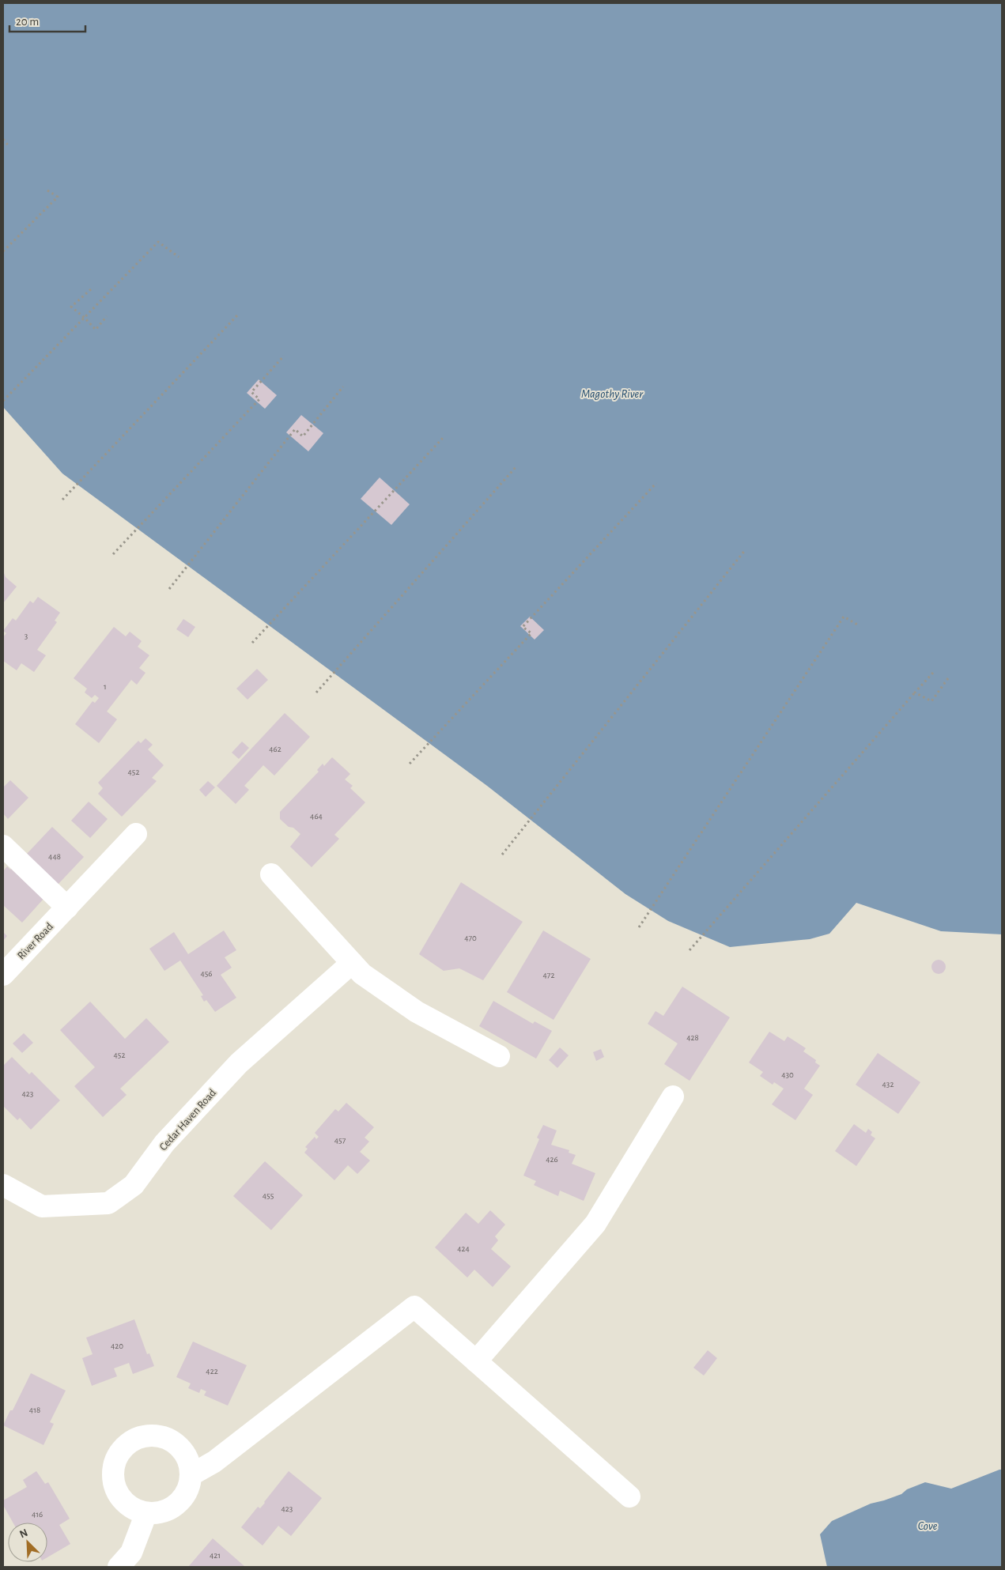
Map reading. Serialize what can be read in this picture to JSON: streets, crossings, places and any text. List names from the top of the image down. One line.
{"streets":{"street":["River Road","Cedar Haven Road"]},"water":["Magothy River","Cove"],"house_numbers":["3","1","462","452","464","448","470","456","472","428","452","430","432","423","457","426","455","424","420","422","418","423","416","421"],"scale_bar":"20 m","north":"top left"}
